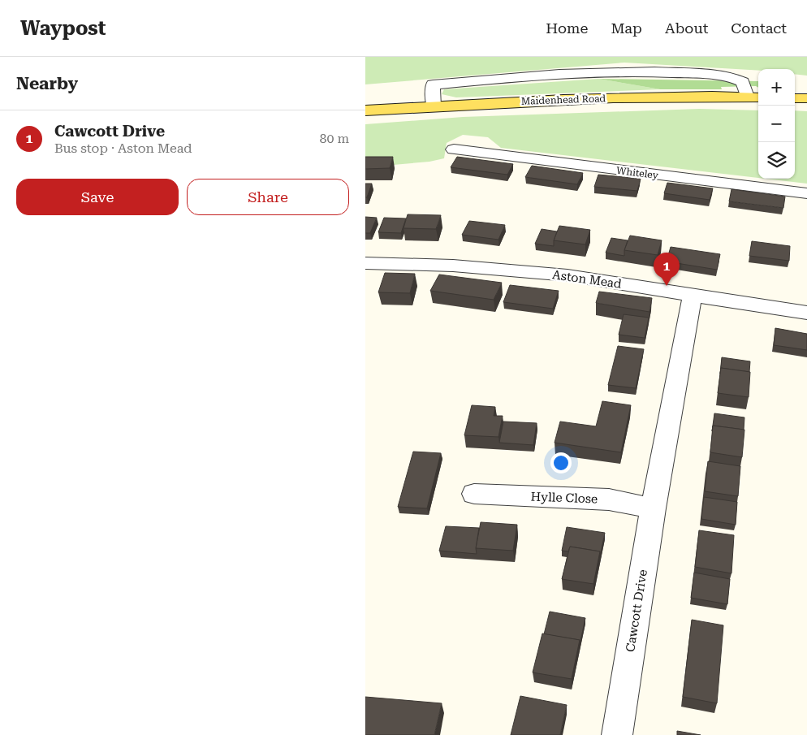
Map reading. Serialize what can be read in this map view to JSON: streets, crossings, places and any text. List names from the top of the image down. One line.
{"streets":{"main road":["Maidenhead Road"],"street":["Whiteley","Aston Mead","Hylle Close","Cawcott Drive"]},"crossings":[["Aston Mead","Cawcott Drive"],["Hylle Close","Cawcott Drive"]],"page":{"header":"Waypost","nav":["Home","Map","About","Contact"],"heading":"Nearby","map_buttons":["+","−"],"list":[{"mark":"1","name":"Cawcott Drive","note":"Bus stop · Aston Mead","value":"80 m"}],"buttons":["Save","Share"],"pins":"1"}}
